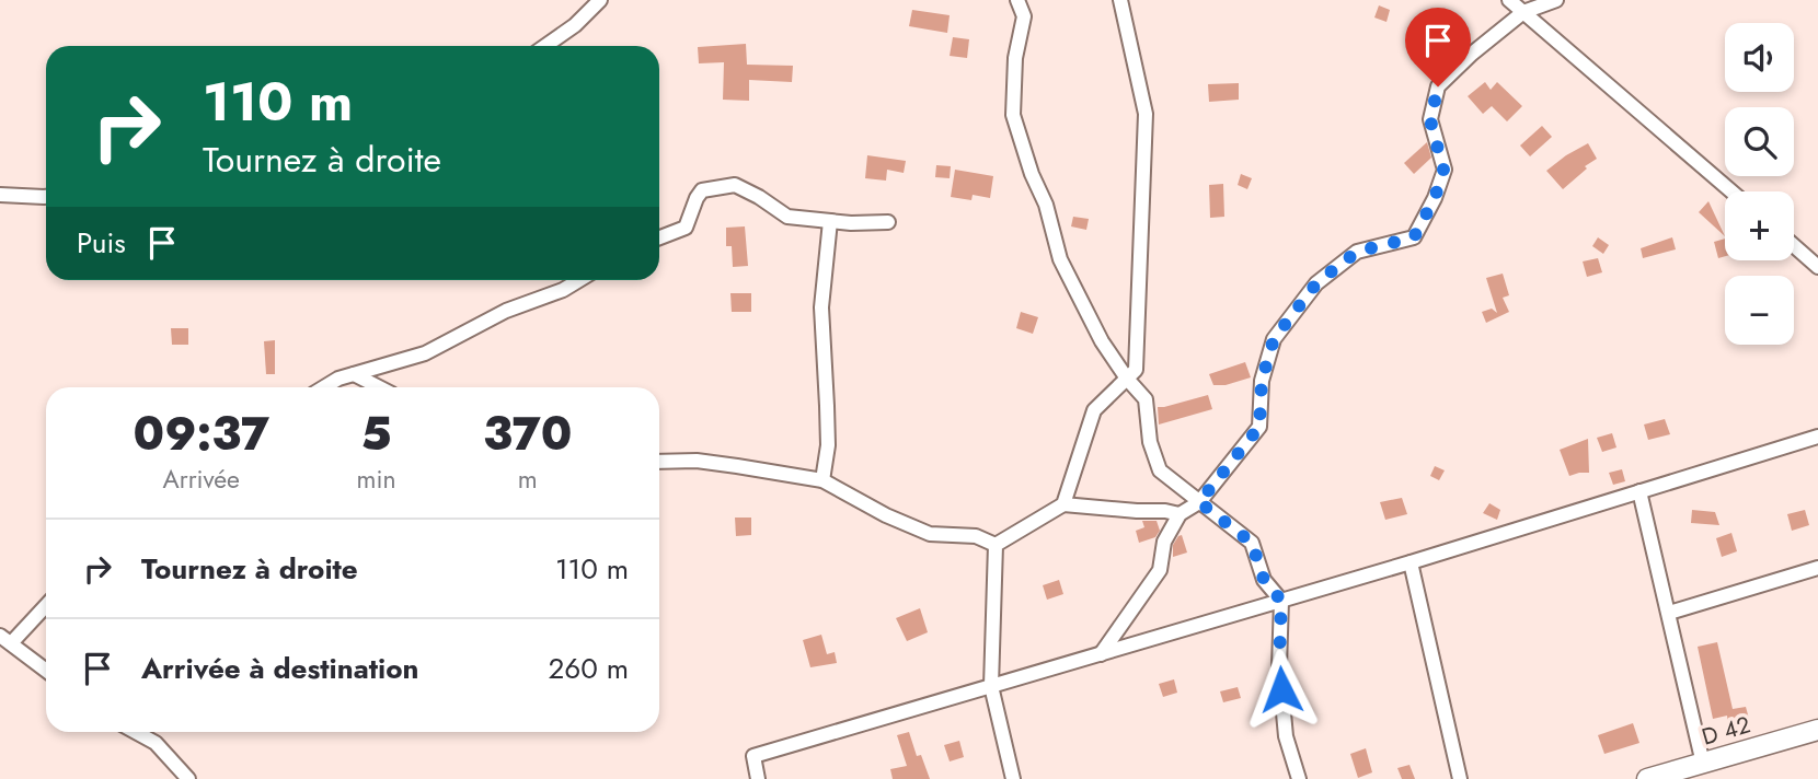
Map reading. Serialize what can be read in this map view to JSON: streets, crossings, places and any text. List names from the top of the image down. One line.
{"streets":{"street":["D 42"]},"page":{"map_buttons":["+","−"],"turn":["110 m","Tournez à droite"],"then":"Puis","eta":["09:37","Arrivée","5","min","370","m"],"list":[{"name":"Tournez à droite","value":"110 m"},{"name":"Arrivée à destination","value":"260 m"}]}}
